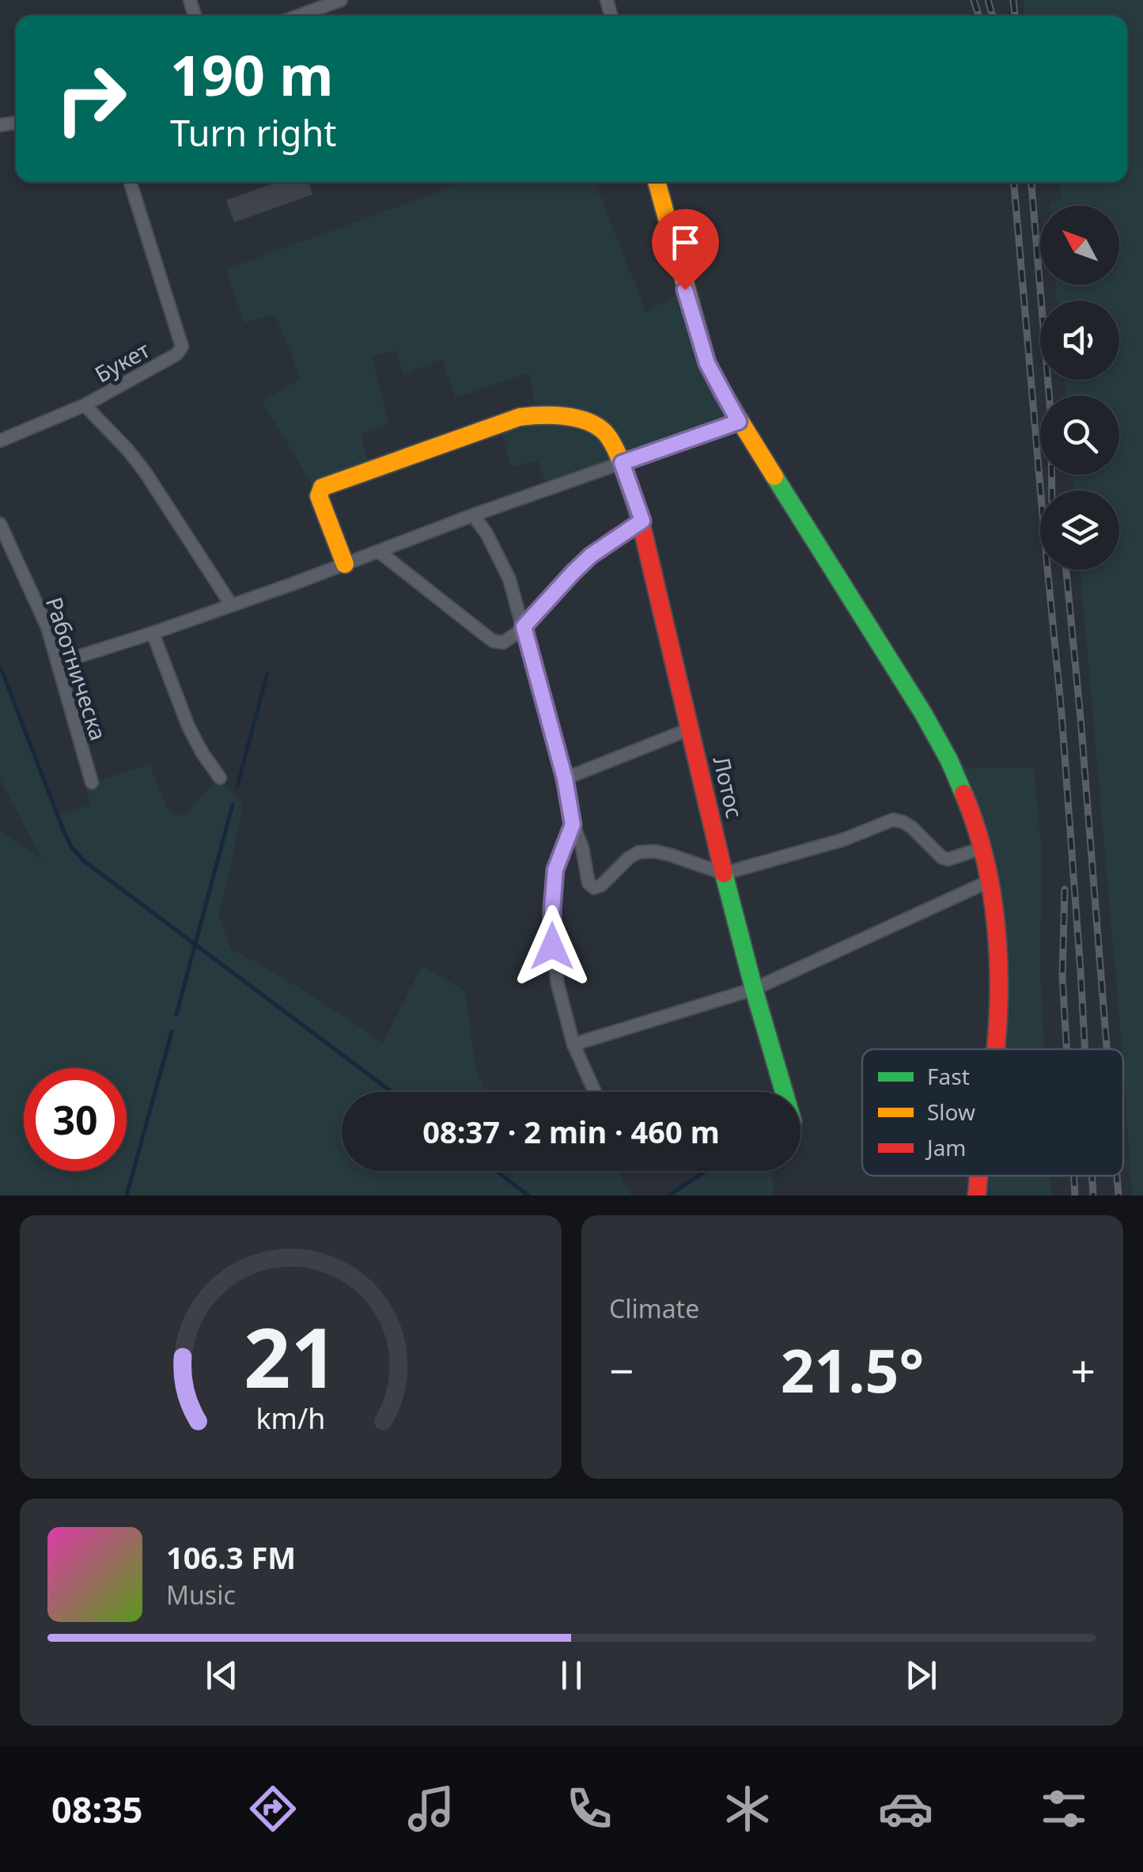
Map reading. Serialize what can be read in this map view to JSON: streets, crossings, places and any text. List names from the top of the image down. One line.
{"streets":{"street":["Букет","Работническа","Лотос"]},"legend":["Fast","Slow","Jam"],"north":"top left","page":{"turn":["190 m","Turn right"],"limit":"30","trip":"08:37 · 2 min · 460 m","tile":"Climate","heat":["−","21.5°","+"],"song":["106.3 FM","Music"],"tabs":"08:35","gauge":["21","km/h"]}}
